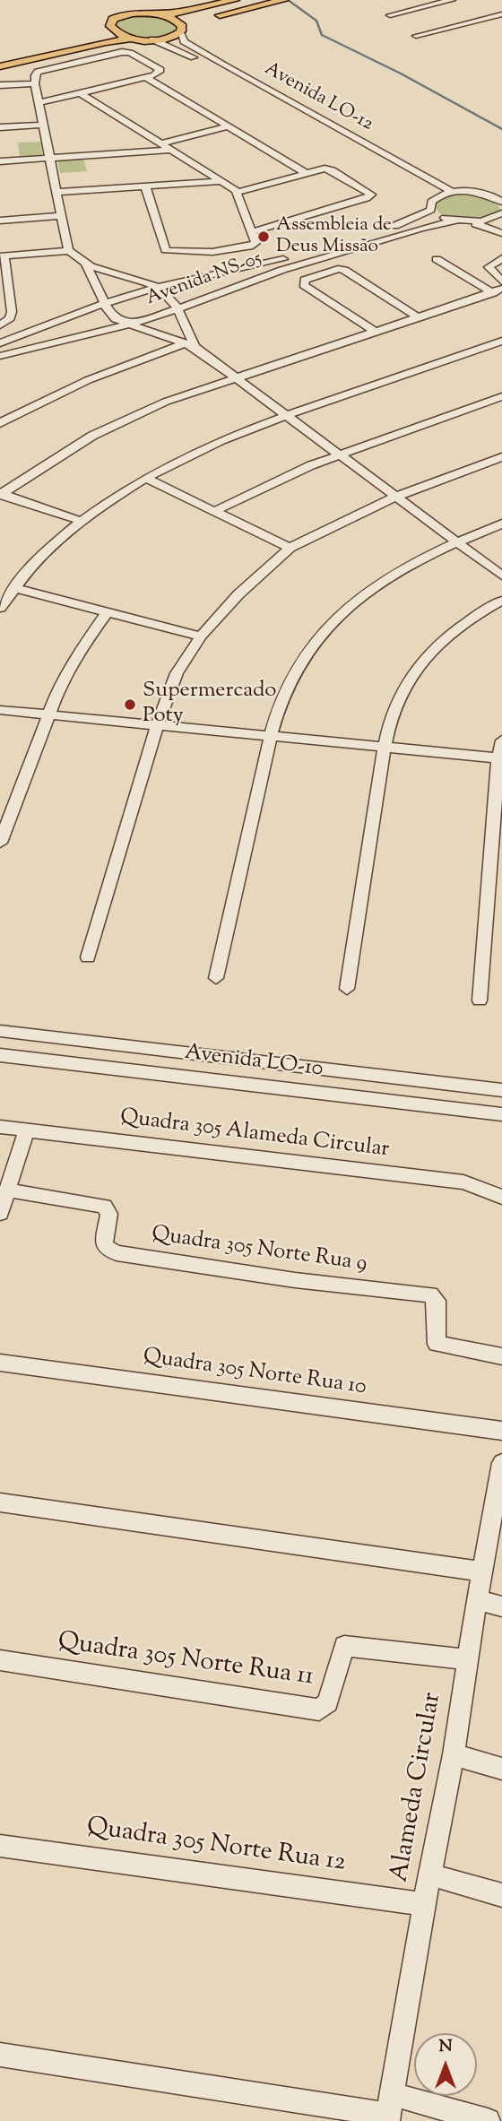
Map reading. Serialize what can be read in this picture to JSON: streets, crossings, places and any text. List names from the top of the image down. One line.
{"streets":{"street":["Avenida LO-12","Avenida NS-05","Avenida LO-10","Quadra 305 Alameda Circular","Quadra 305 Norte Rua 9","Quadra 305 Norte Rua 10","Quadra 305 Norte Rua 11","Alameda Circular","Quadra 305 Norte Rua 12"]},"crossings":[["Quadra 305 Norte Rua 11","Alameda Circular"],["Alameda Circular","Quadra 305 Norte Rua 12"]],"places":["Assembleia de Deus Missão","Supermercado Poty"],"north":"top"}
